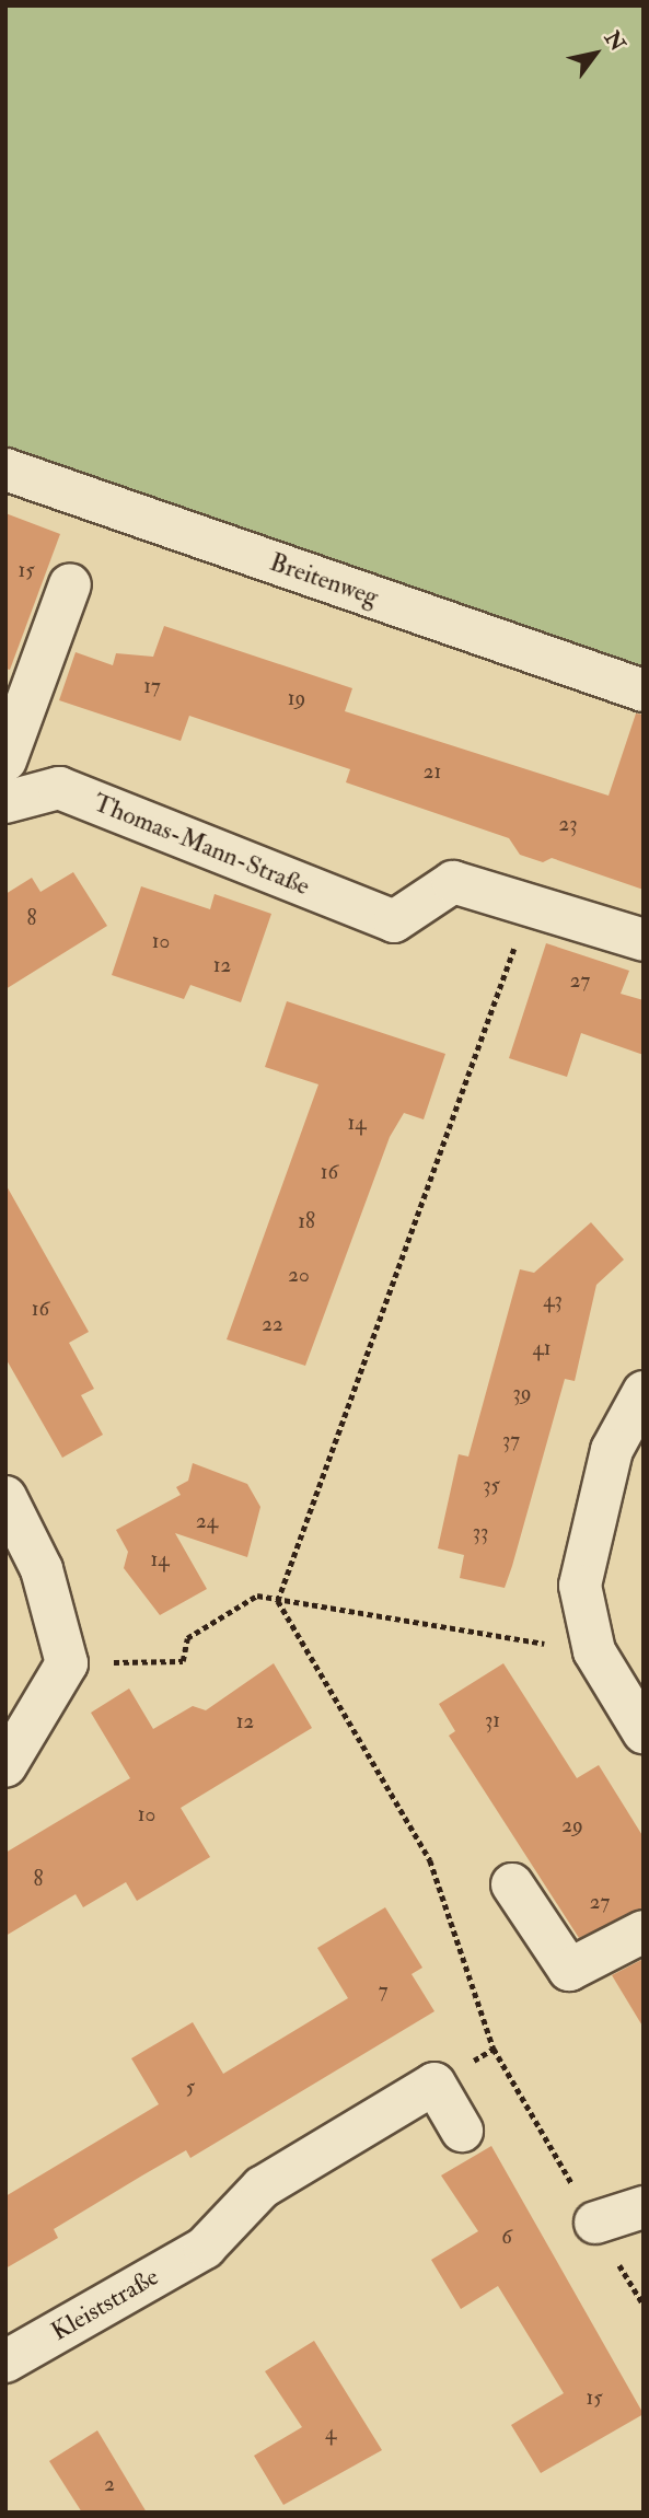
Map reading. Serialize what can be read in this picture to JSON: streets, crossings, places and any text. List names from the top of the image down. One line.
{"streets":{"street":["Breitenweg","Thomas-Mann-Straße","Kleiststraße"]},"house_numbers":["15","17","19","21","23","8","10","12","27","14","16","18","20","43","16","22","41","39","37","35","24","33","14","31","12","10","29","8","27","7","5","6","15","4","2"],"north":"top right"}
